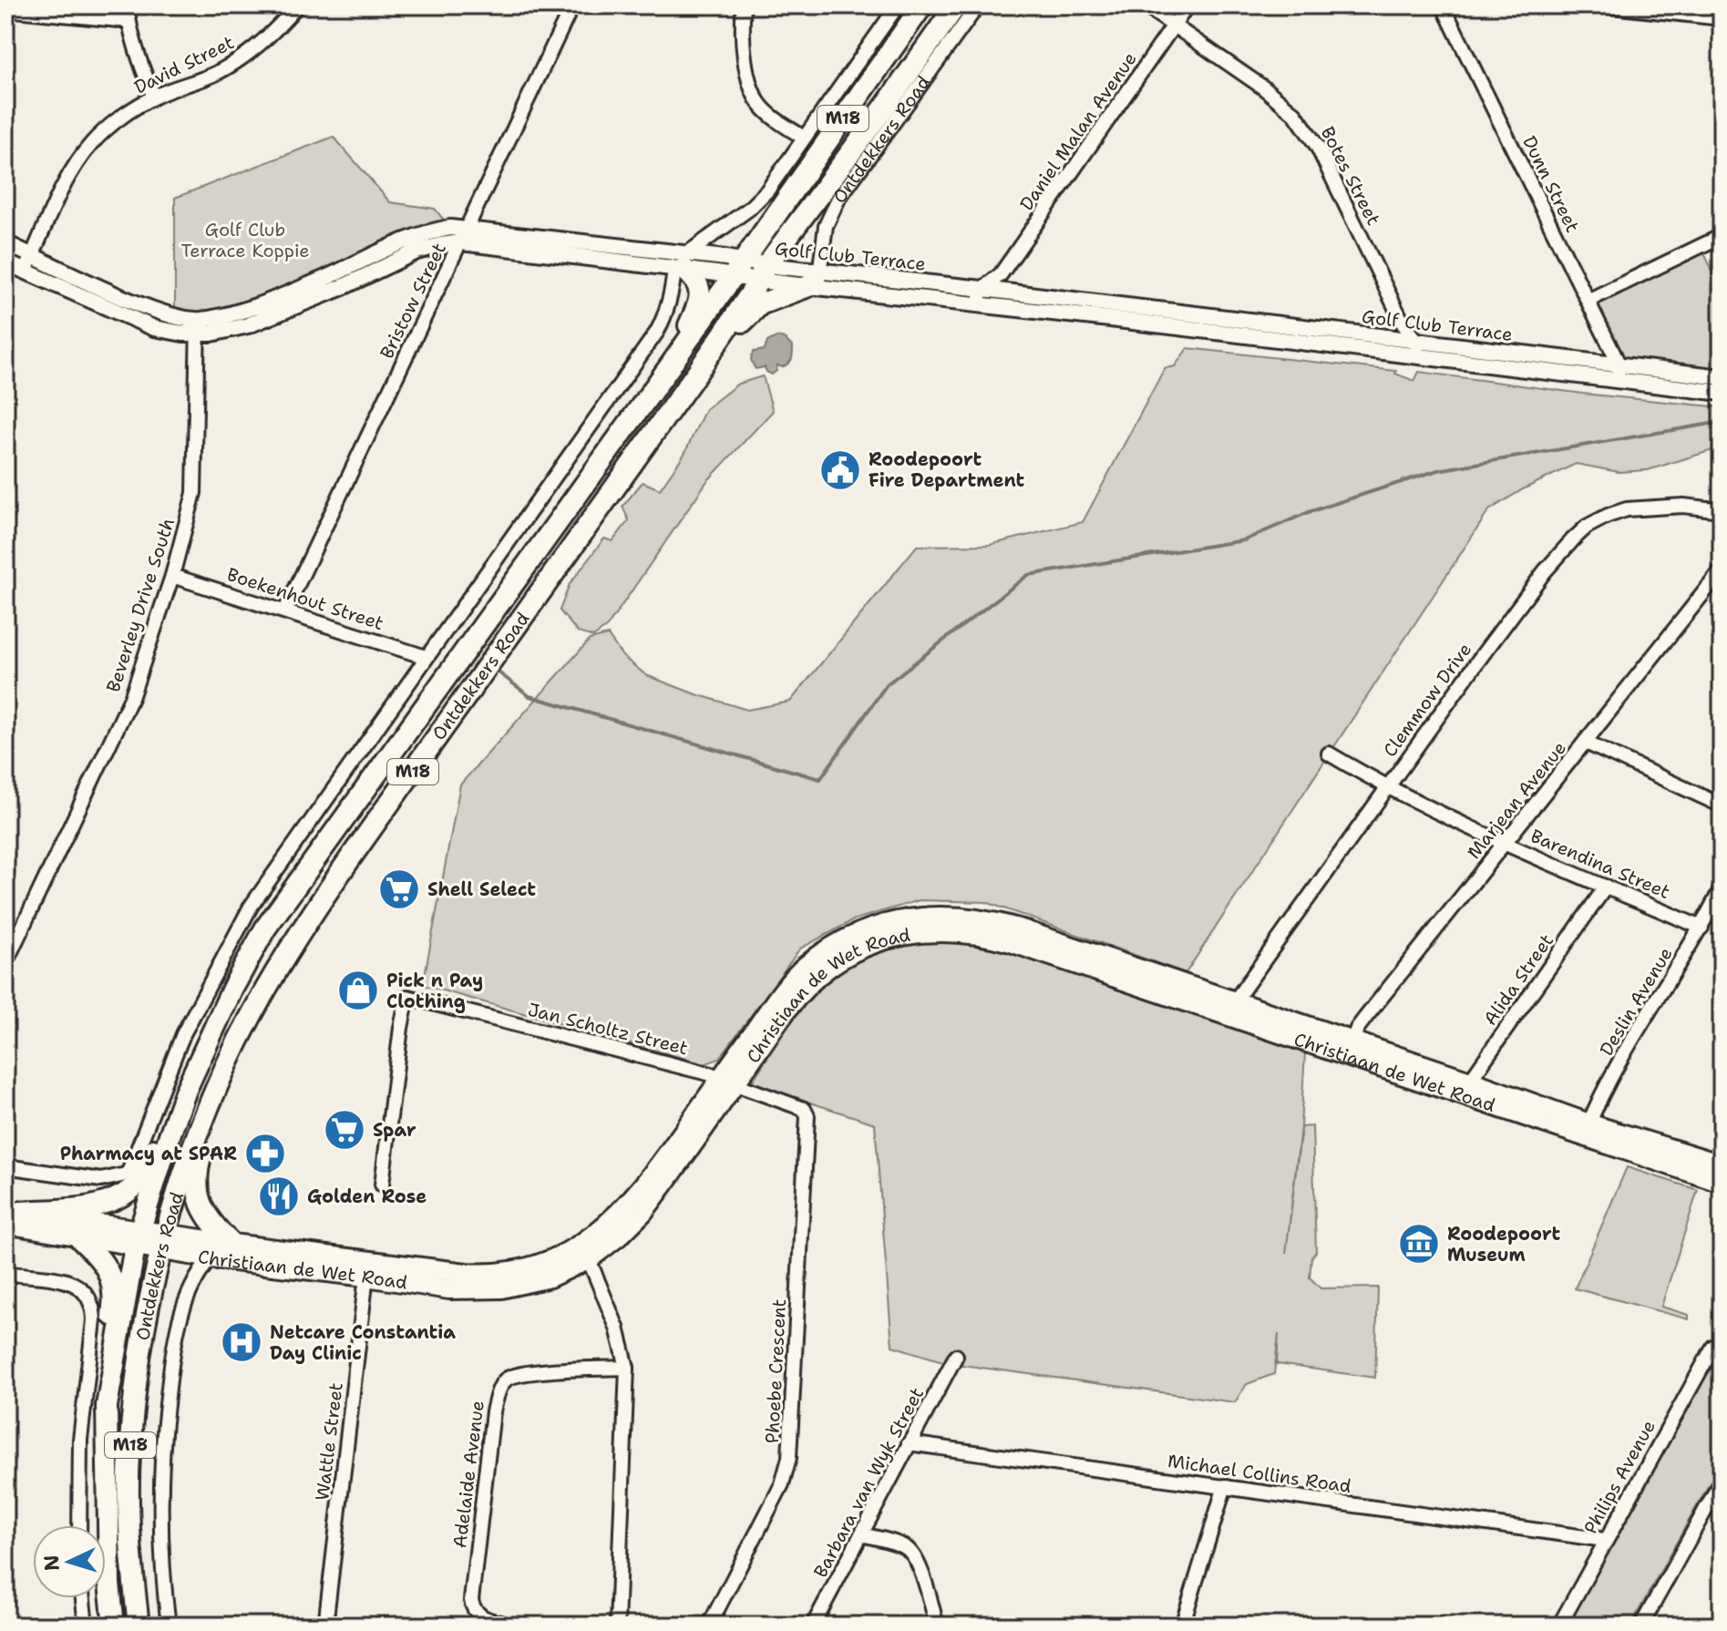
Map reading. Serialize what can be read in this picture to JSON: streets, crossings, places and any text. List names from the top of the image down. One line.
{"streets":{"main road":["M18","Ontdekkers Road","Christiaan de Wet Road"],"street":["David Street","Daniel Malan Avenue","Botes Street","Dunn Street","Golf Club Terrace","Bristow Street","Boekenhout Street","Beverley Drive South","Clemmow Drive","Marjean Avenue","Barendina Street","Alida Street","Deslin Avenue","Jan Scholtz Street","Phoebe Crescent","Wattle Street","Michael Collins Road","Adelaide Avenue","Philips Avenue","Barbara van Wyk Street"]},"crossings":[["David Street","Golf Club Terrace"],["Daniel Malan Avenue","Botes Street"],["Daniel Malan Avenue","Golf Club Terrace"],["Ontdekkers Road","Golf Club Terrace"],["Ontdekkers Road","Christiaan de Wet Road"],["Botes Street","Golf Club Terrace"],["Dunn Street","Golf Club Terrace"],["Golf Club Terrace","Bristow Street"],["Golf Club Terrace","Beverley Drive South"],["Bristow Street","Boekenhout Street"],["Boekenhout Street","Beverley Drive South"],["Clemmow Drive","Barendina Street"],["Clemmow Drive","Christiaan de Wet Road"],["Marjean Avenue","Barendina Street"],["Marjean Avenue","Christiaan de Wet Road"],["Barendina Street","Alida Street"],["Barendina Street","Deslin Avenue"],["Alida Street","Christiaan de Wet Road"],["Christiaan de Wet Road","Deslin Avenue"],["Christiaan de Wet Road","Jan Scholtz Street"],["Christiaan de Wet Road","Wattle Street"],["Jan Scholtz Street","Phoebe Crescent"],["Michael Collins Road","Philips Avenue"],["Michael Collins Road","Barbara van Wyk Street"]],"parks":["Golf Club Terrace Koppie"],"places":{"public building":["Roodepoort Fire Department"],"supermarket":["Shell Select","Spar"],"shop":["Pick n Pay Clothing"],"pharmacy":["Pharmacy at SPAR"],"restaurant":["Golden Rose"],"museum":["Roodepoort Museum"],"hospital":["Netcare Constantia Day Clinic"]},"north":"left"}
